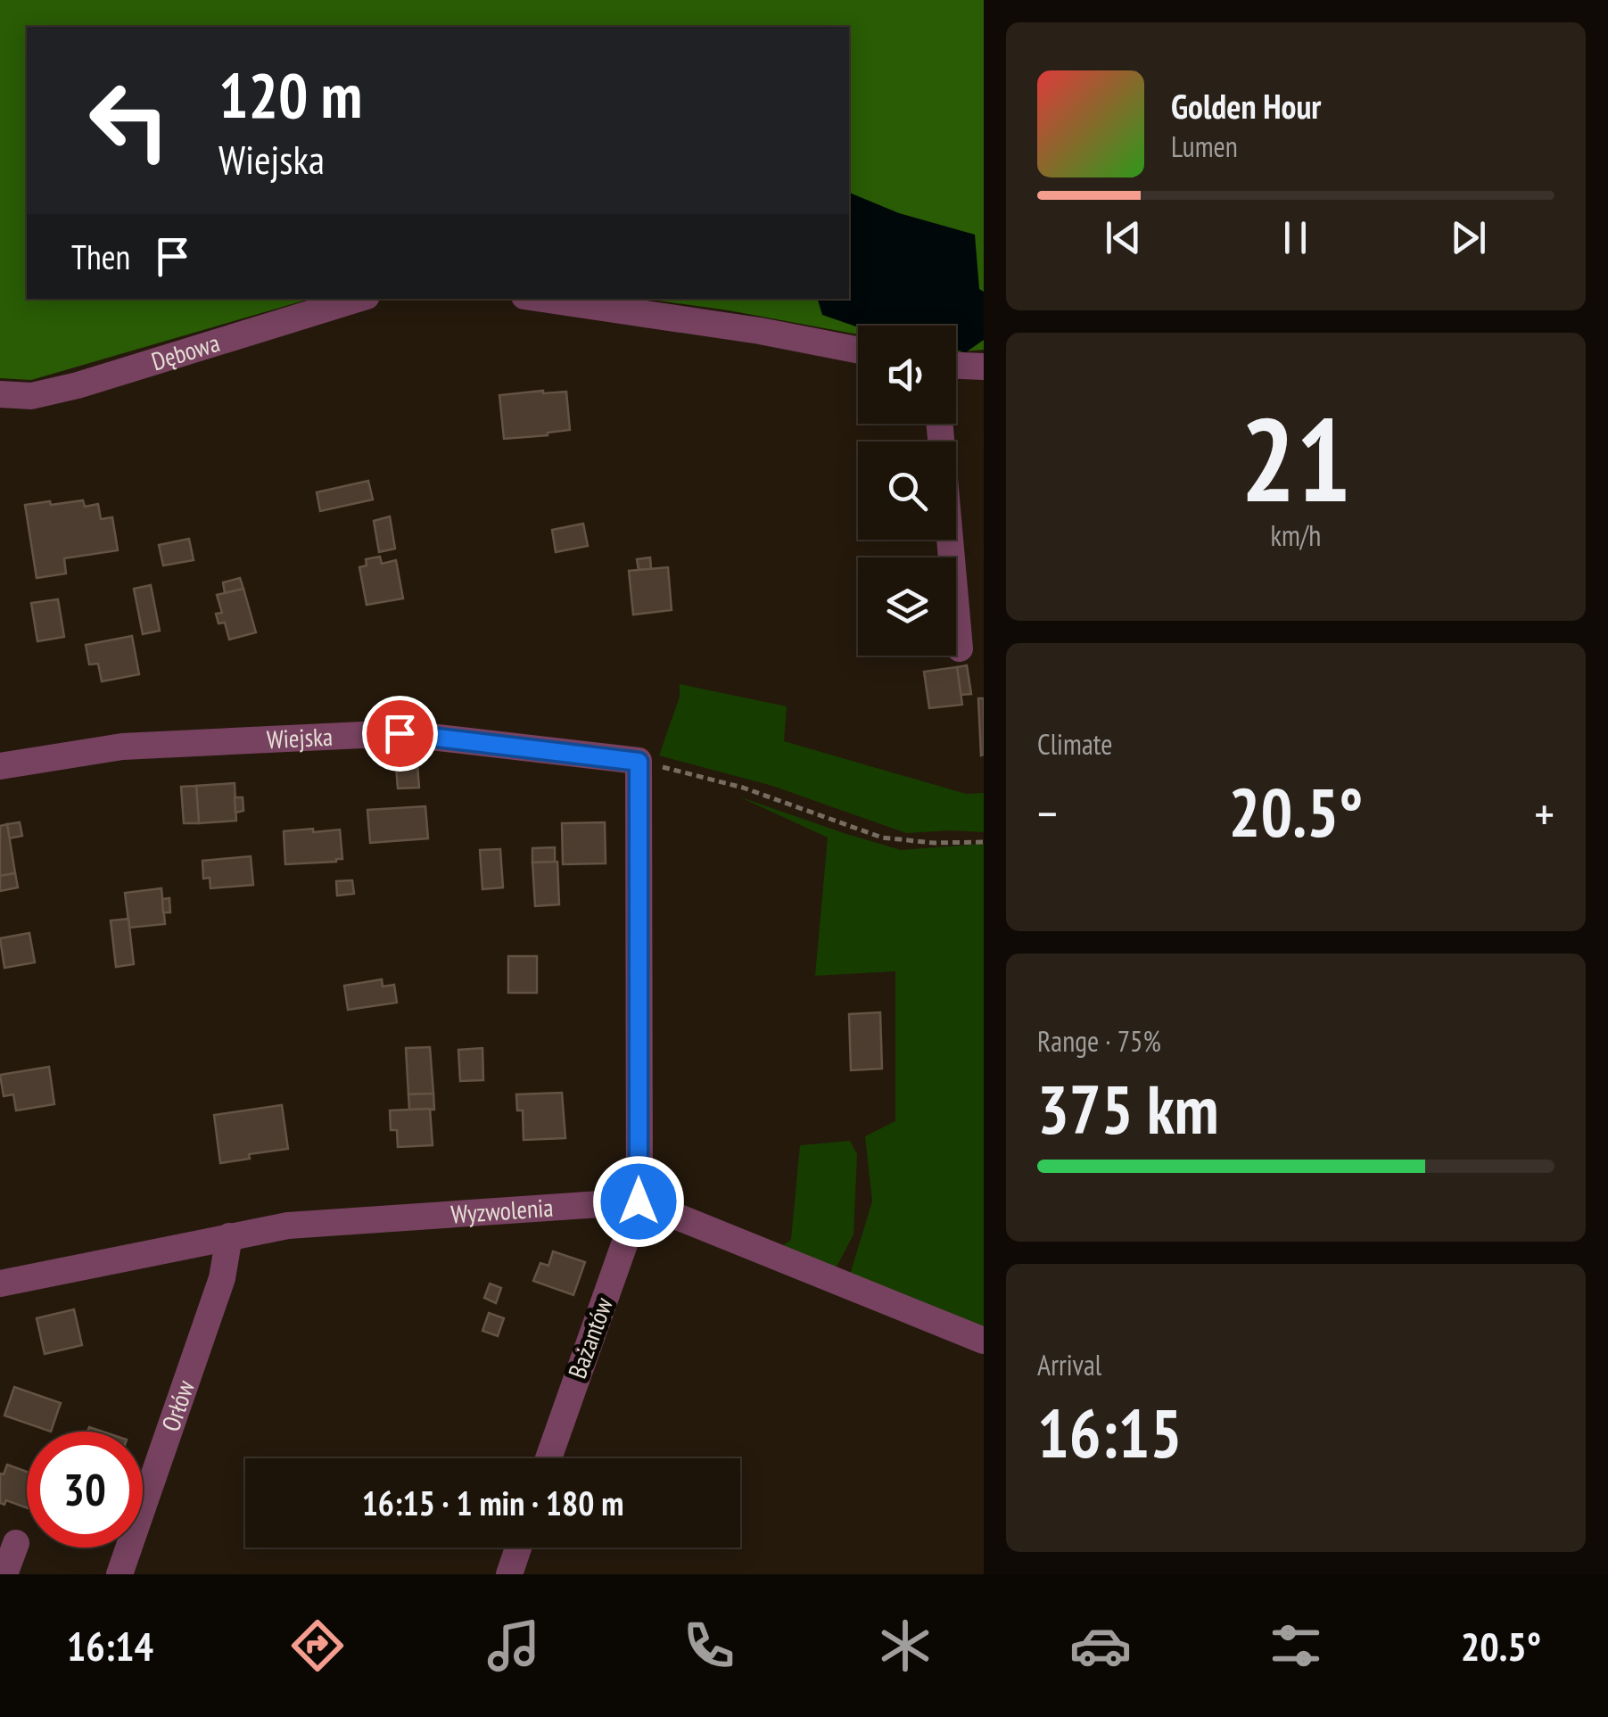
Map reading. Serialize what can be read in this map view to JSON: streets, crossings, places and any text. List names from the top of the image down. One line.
{"streets":{"street":["Dębowa","Wiejska","Wyzwolenia","Bażantów","Orłów"]},"crossings":[["Wyzwolenia","Bażantów"],["Wyzwolenia","Orłów"]],"page":{"turn":["120 m","Wiejska"],"song":["Golden Hour","Lumen"],"then":"Then","tile":[["21","km/h"],"Climate",["Range · 75%","375 km"],["Arrival","16:15"]],"heat":["−","20.5°","+"],"limit":"30","trip":"16:15 · 1 min · 180 m","tabs":["16:14","20.5°"]}}
